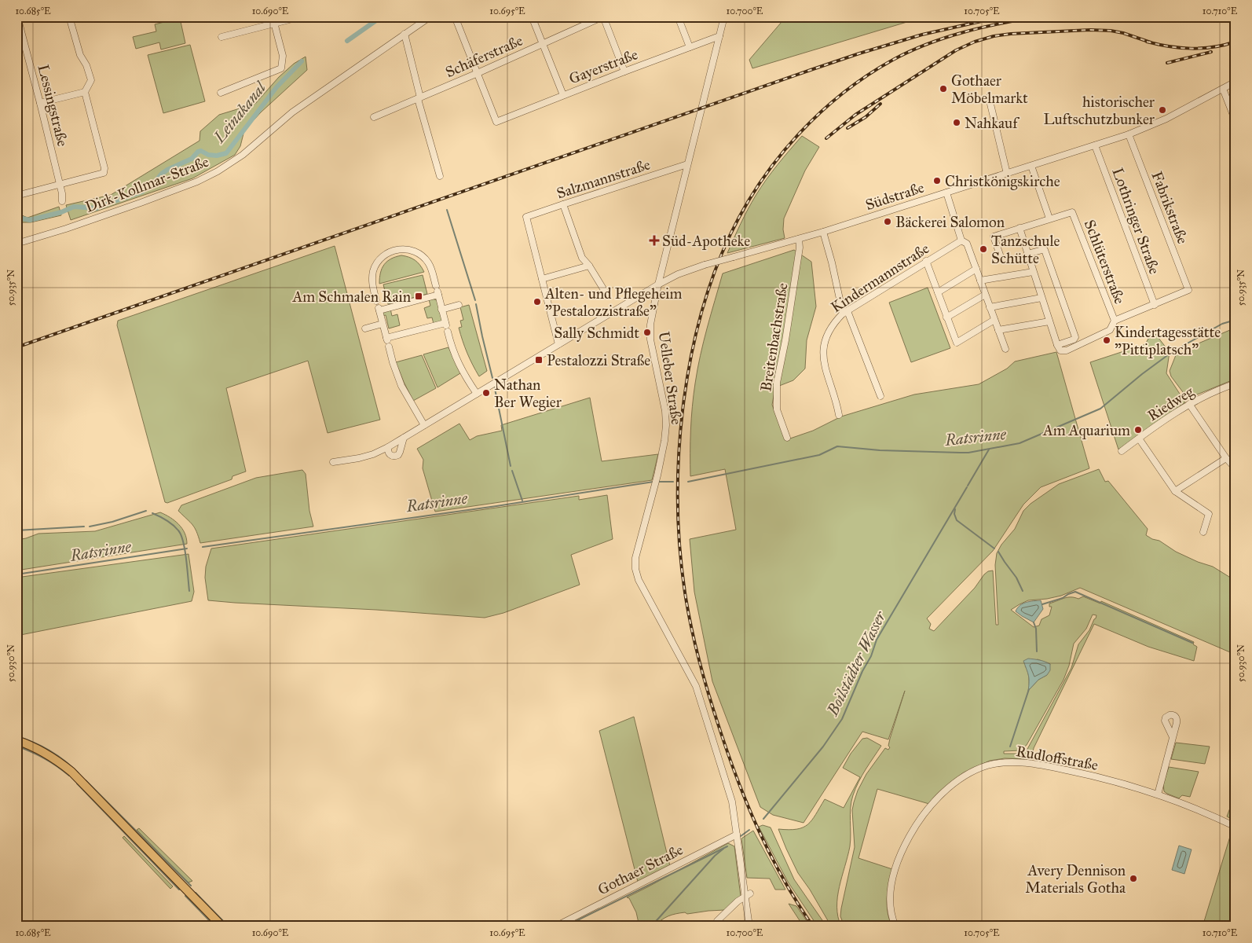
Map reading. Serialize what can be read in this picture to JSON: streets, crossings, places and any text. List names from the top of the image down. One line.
{"streets":{"street":["Schäferstraße","Gayerstraße","Lessingstraße","Salzmannstraße","Dirk-Kollmar-Straße","Südstraße","Fabrikstraße","Lothringer Straße","Schlüterstraße","Kindermannstraße","Breitenbachstraße","Uelleber Straße","Riedweg","Rudloffstraße","Gothaer Straße"]},"crossings":[["Schäferstraße","Gayerstraße"],["Gayerstraße","Uelleber Straße"],["Salzmannstraße","Uelleber Straße"],["Südstraße","Fabrikstraße"],["Südstraße","Lothringer Straße"],["Südstraße","Breitenbachstraße"],["Südstraße","Uelleber Straße"],["Fabrikstraße","Lothringer Straße"],["Uelleber Straße","Gothaer Straße"]],"water":["Leinakanal","Ratsrinne","Boilstädter Wasser"],"places":{"other":["Gothaer Möbelmarkt","historischer Luftschutzbunker","Nahkauf","Christkönigskirche","Bäckerei Salomon","Tanzschule Schütte","Alten- und Pflegeheim \"Pestalozzistraße\"","Sally Schmidt","Kindertagesstätte \"Pittiplatsch\"","Nathan Ber Wegier","Am Aquarium","Avery Dennison Materials Gotha"],"health":["Süd-Apotheke"],"transit":["Am Schmalen Rain","Pestalozzi Straße"]},"coordinates":["10.685°E","10.690°E","10.695°E","10.700°E","10.705°E","10.710°E","50.935°N","50.930°N"]}
